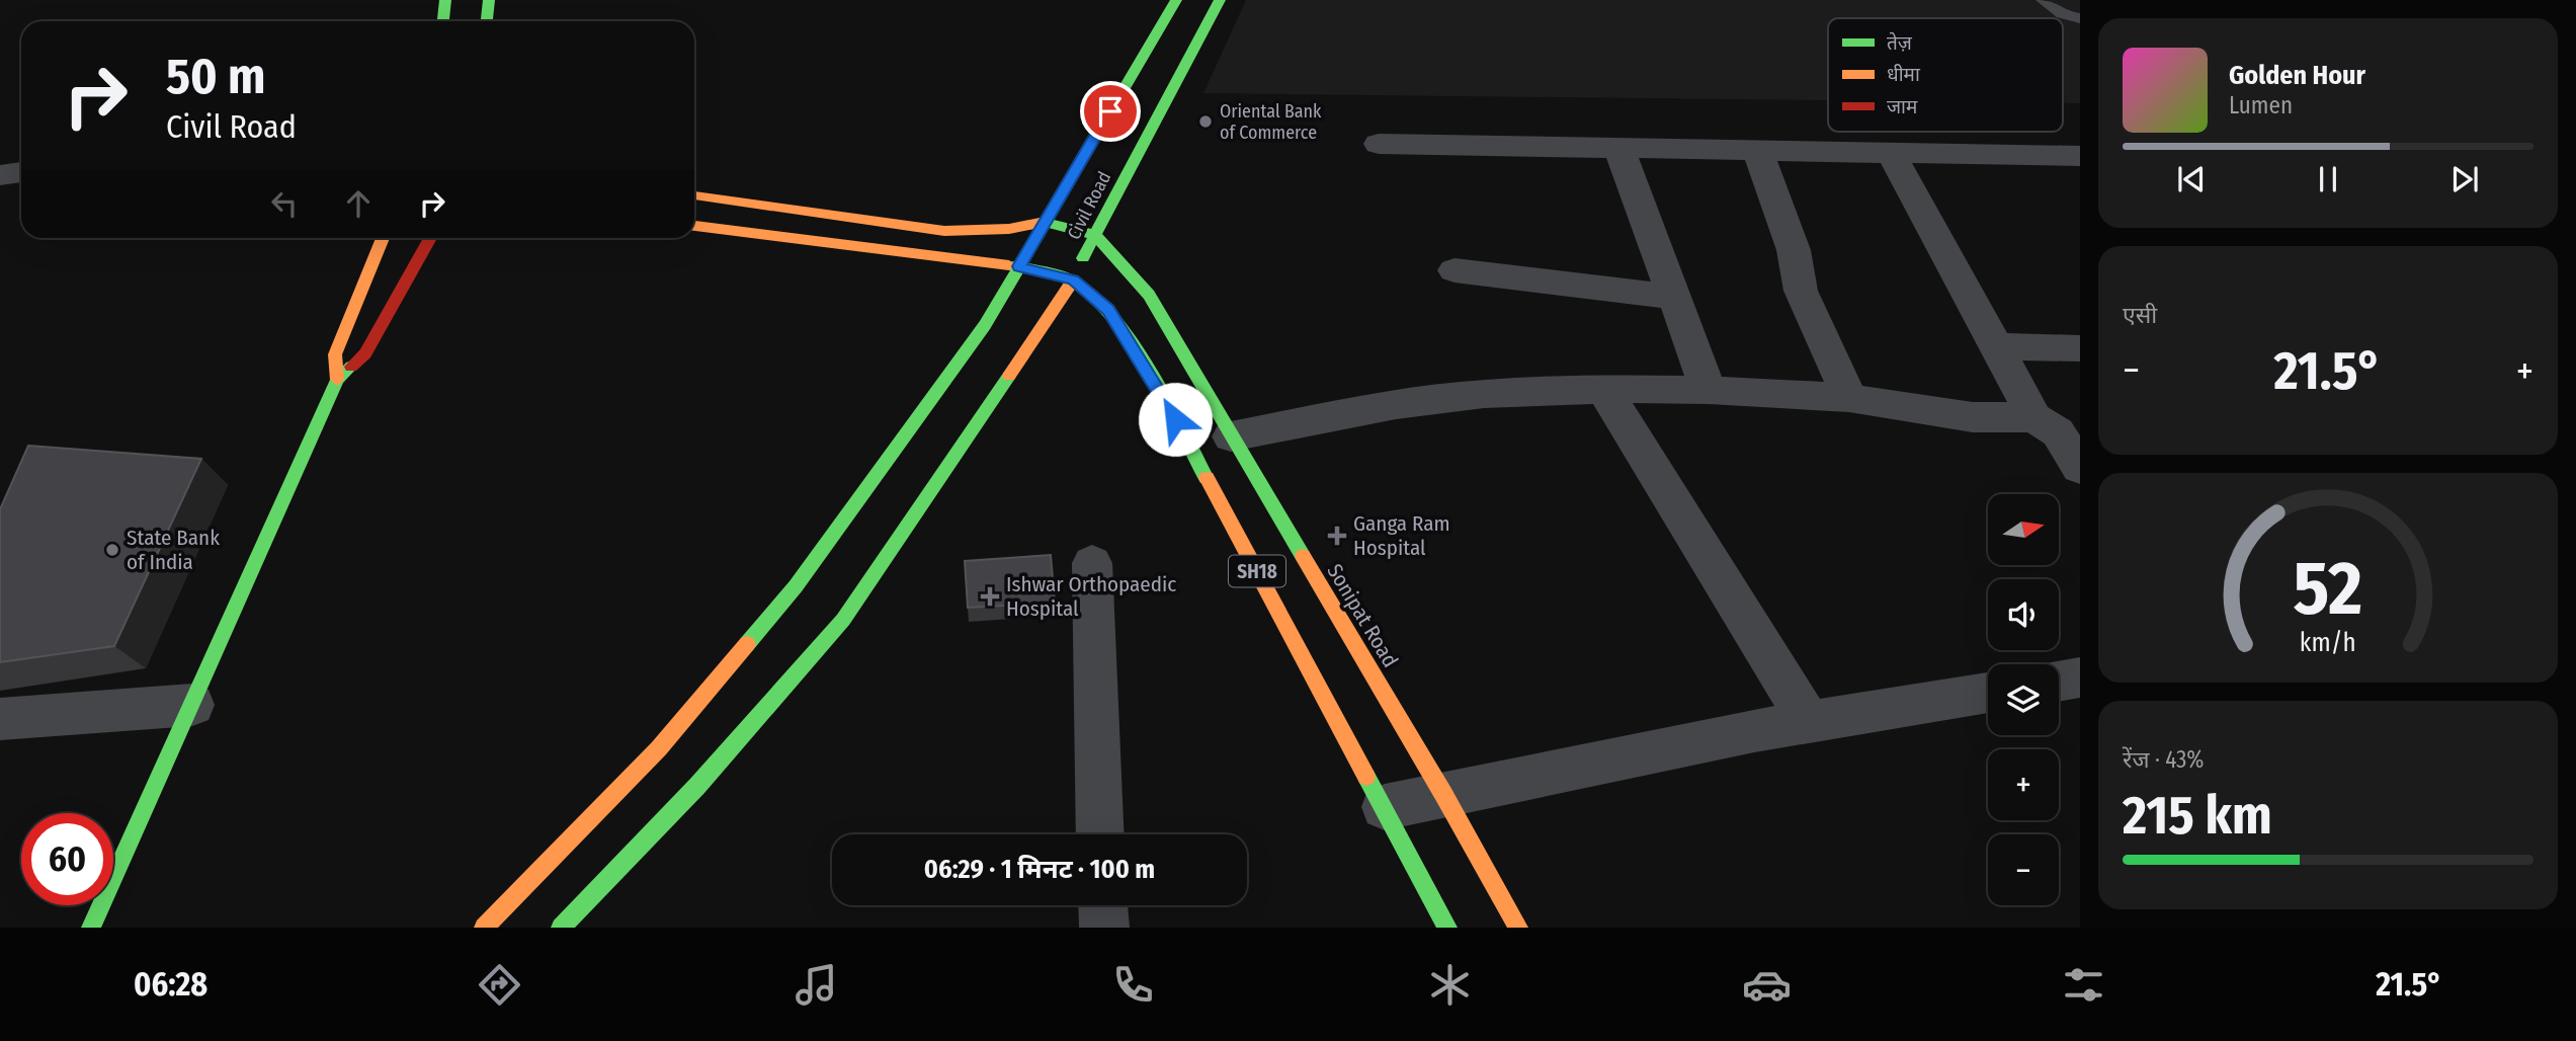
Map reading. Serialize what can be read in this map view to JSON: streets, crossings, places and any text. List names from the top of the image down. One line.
{"streets":{"main road":["Civil Road","SH18","Sonipat Road"]},"crossings":[["Civil Road","SH18"],["Civil Road","Sonipat Road"]],"places":{"other":["Oriental Bank of Commerce","State Bank of India"],"health":["Ganga Ram Hospital","Ishwar Orthopaedic Hospital"]},"legend":["तेज़","धीमा","जाम"],"north":"right","page":{"turn":["50 m","Civil Road"],"song":["Golden Hour","Lumen"],"tile":["एसी",["रेंज · 43%","215 km"]],"heat":["−","21.5°","+"],"map_buttons":["+","−"],"limit":"60","trip":"06:29 · 1 मिनट · 100 m","tabs":["06:28","21.5°"],"gauge":["52","km/h"]}}
